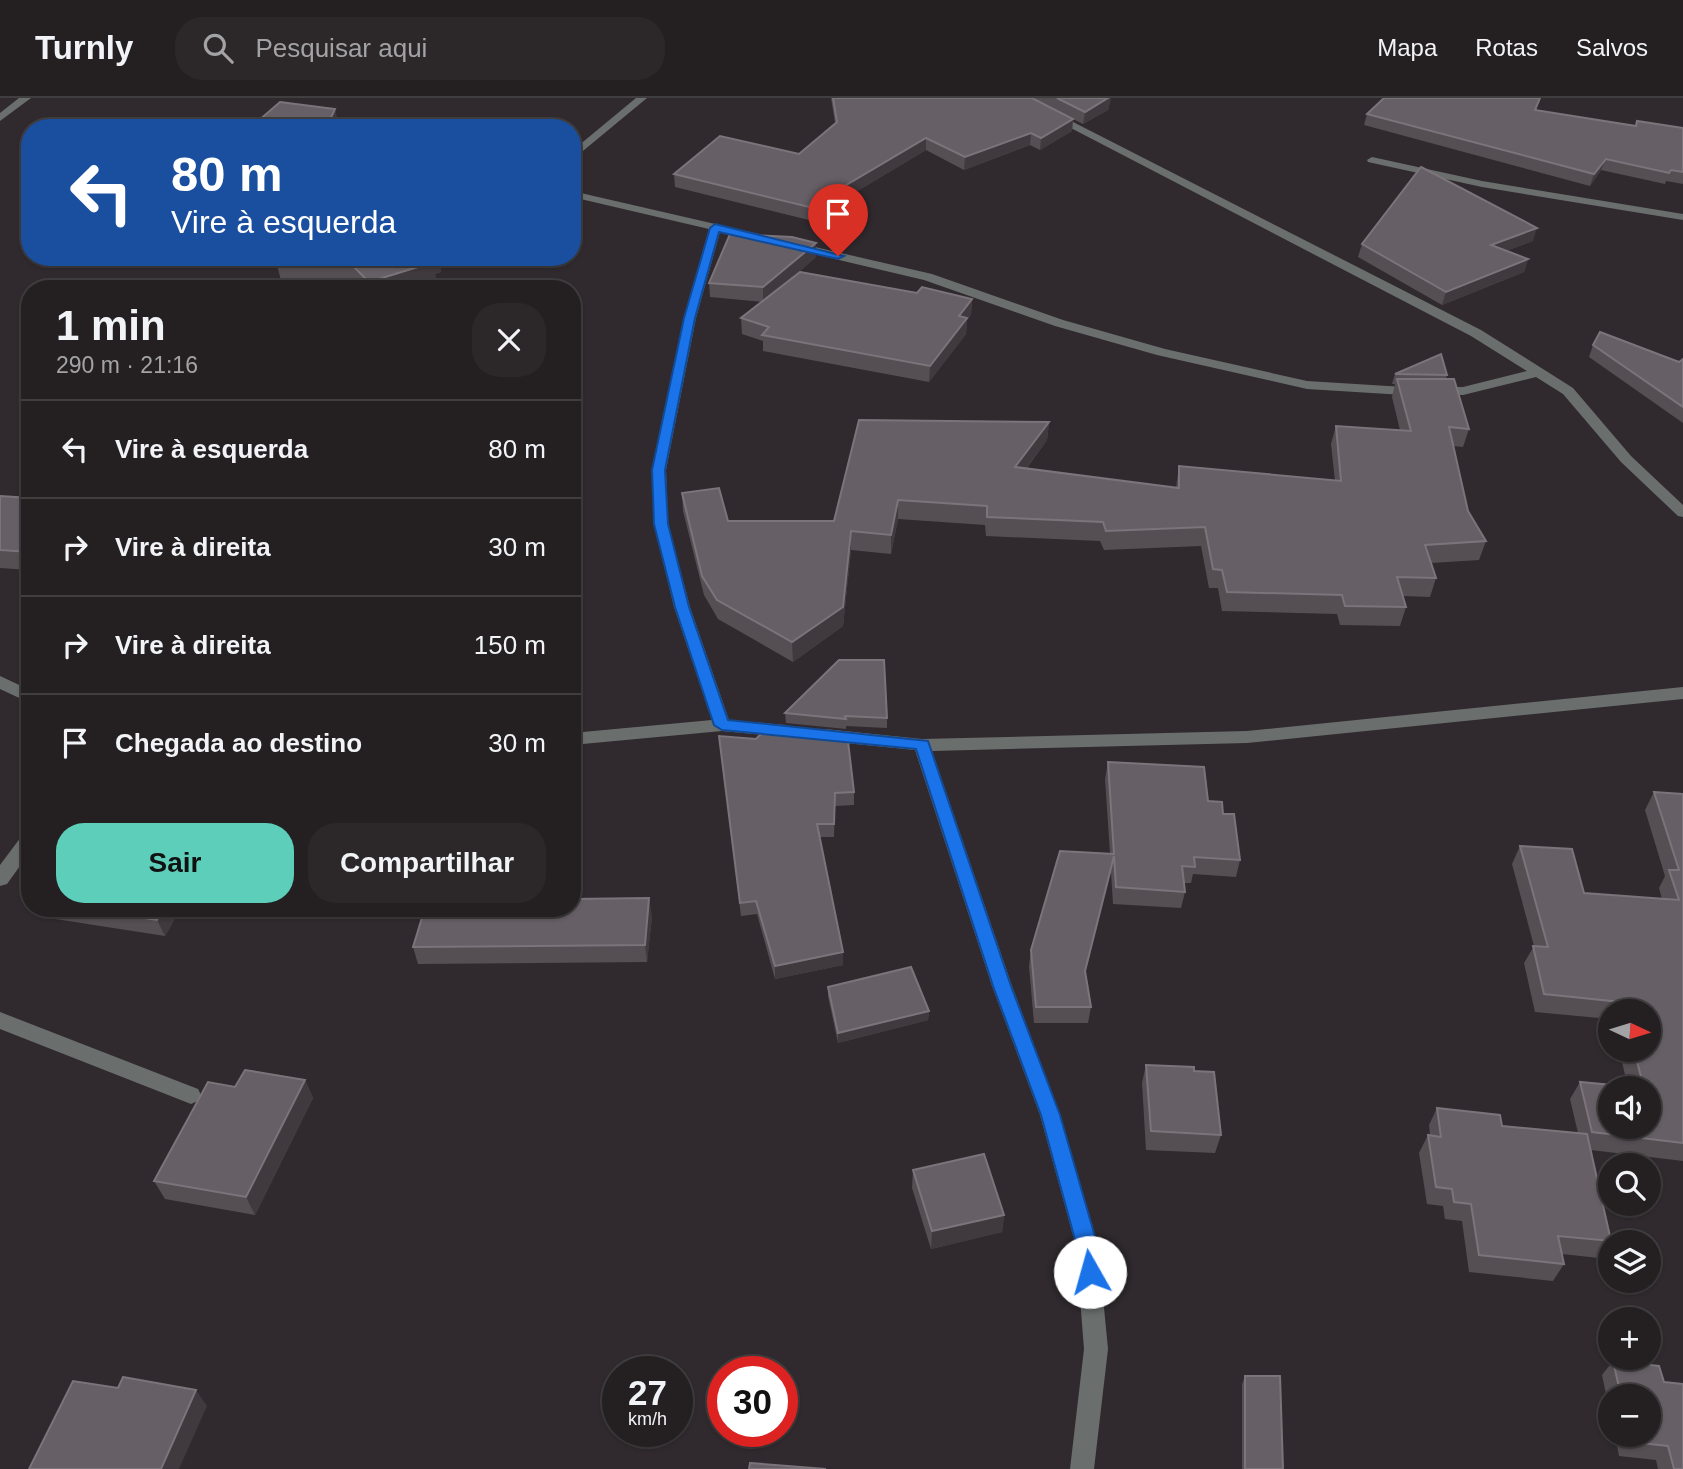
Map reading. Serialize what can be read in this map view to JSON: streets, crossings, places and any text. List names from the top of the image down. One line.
{"north":"right","page":{"header":"Turnly","search":"Pesquisar aqui","nav":["Mapa","Rotas","Salvos"],"turn":["80 m","Vire à esquerda"],"heading":["1 min","290 m · 21:16"],"list":[{"name":"Vire à esquerda","value":"80 m"},{"name":"Vire à direita","value":"30 m"},{"name":"Vire à direita","value":"150 m"},{"name":"Chegada ao destino","value":"30 m"}],"buttons":["Sair","Compartilhar"],"map_buttons":["+","−"],"speed":"27 km/h","limit":"30"}}
